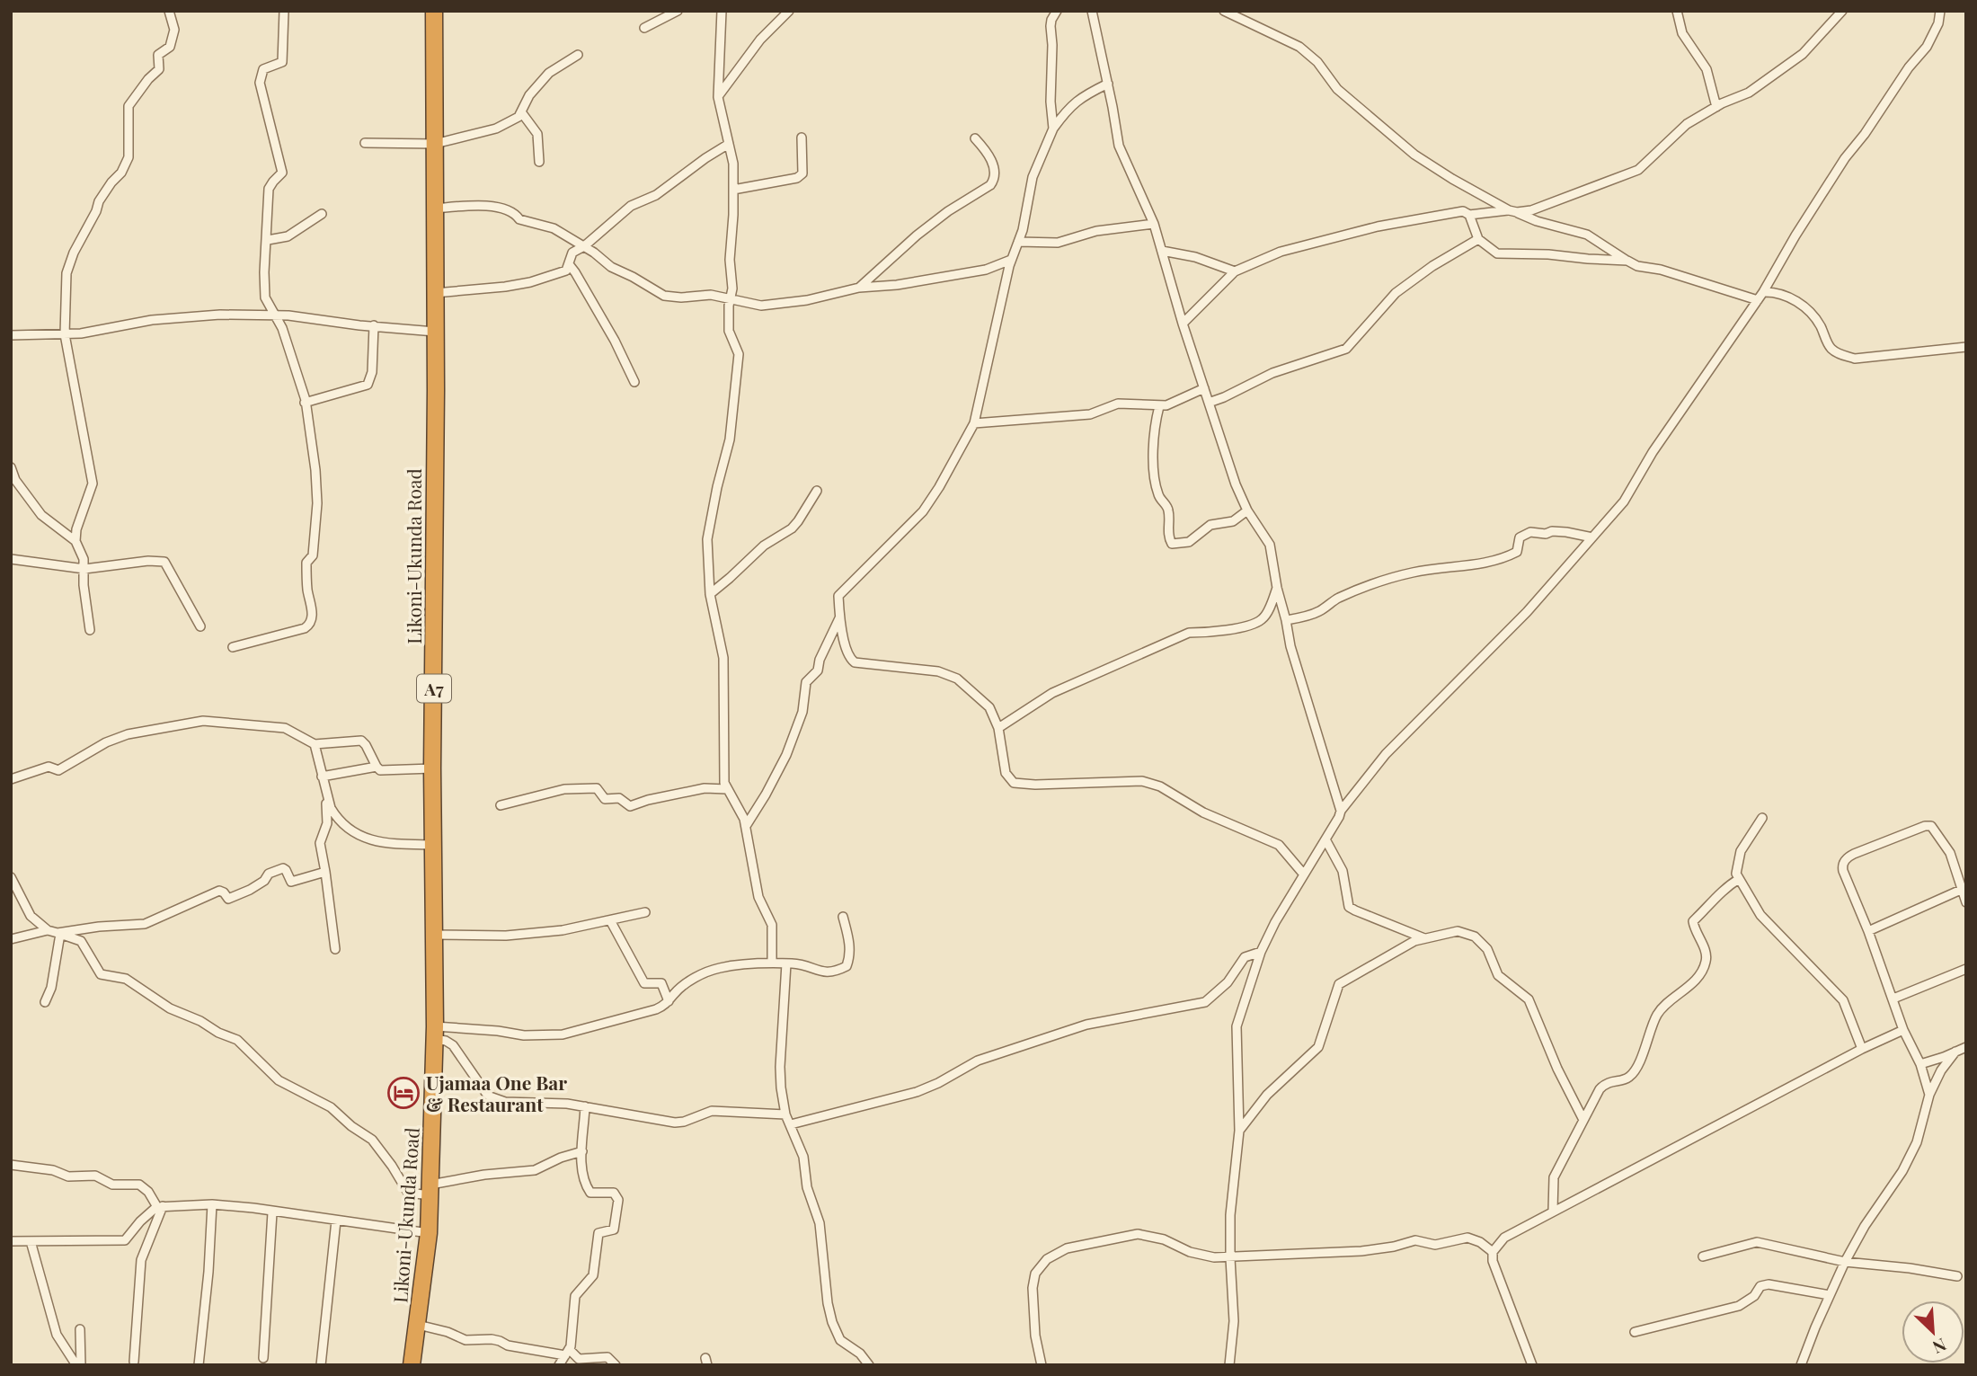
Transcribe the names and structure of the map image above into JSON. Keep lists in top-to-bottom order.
{
  "streets": {
    "highway": ["Likoni-Ukunda Road", "A7"]
  },
  "places": {
    "hotel": ["Ujamaa One Bar & Restaurant"]
  },
  "north": "bottom right"
}
